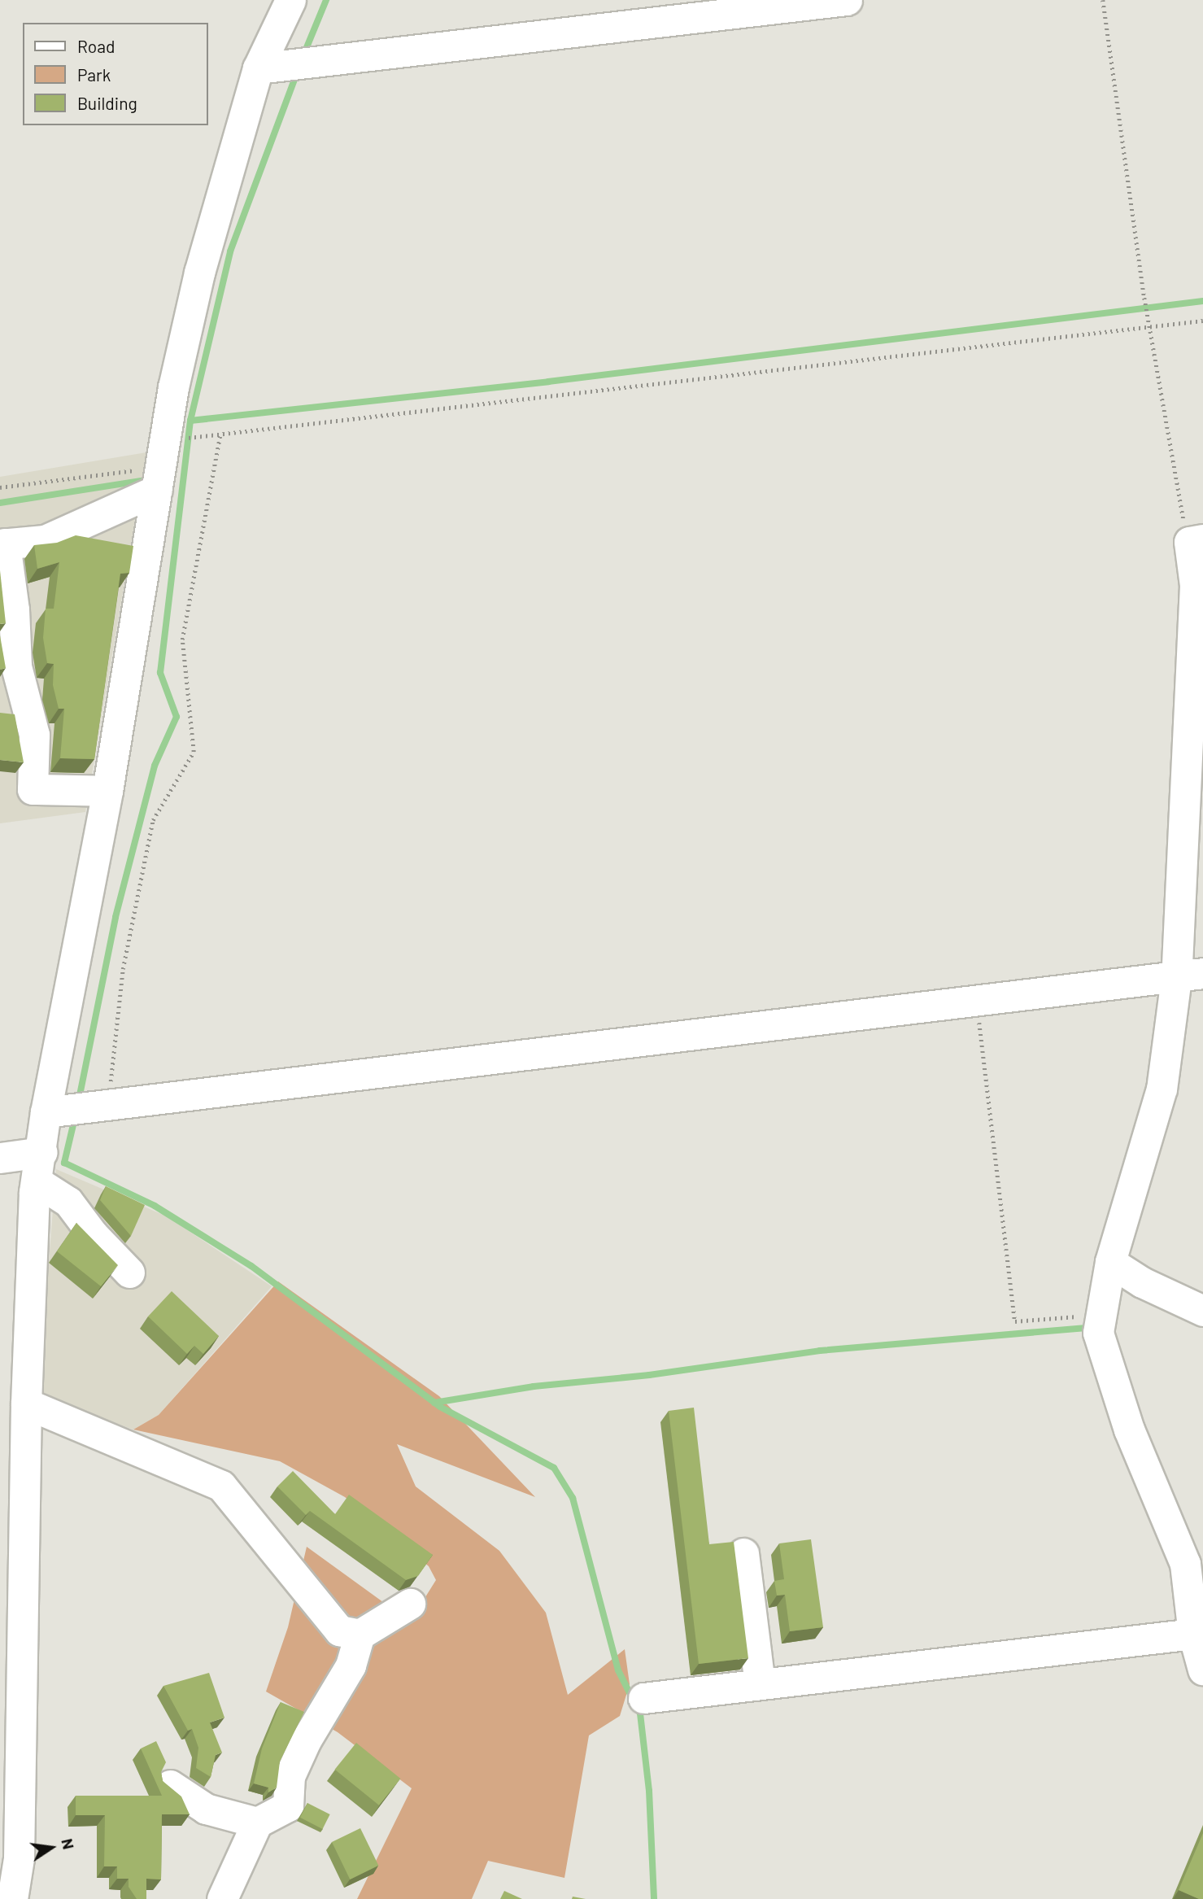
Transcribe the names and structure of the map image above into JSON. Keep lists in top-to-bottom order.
{
  "legend": ["Road", "Park", "Building"],
  "north": "right"
}
